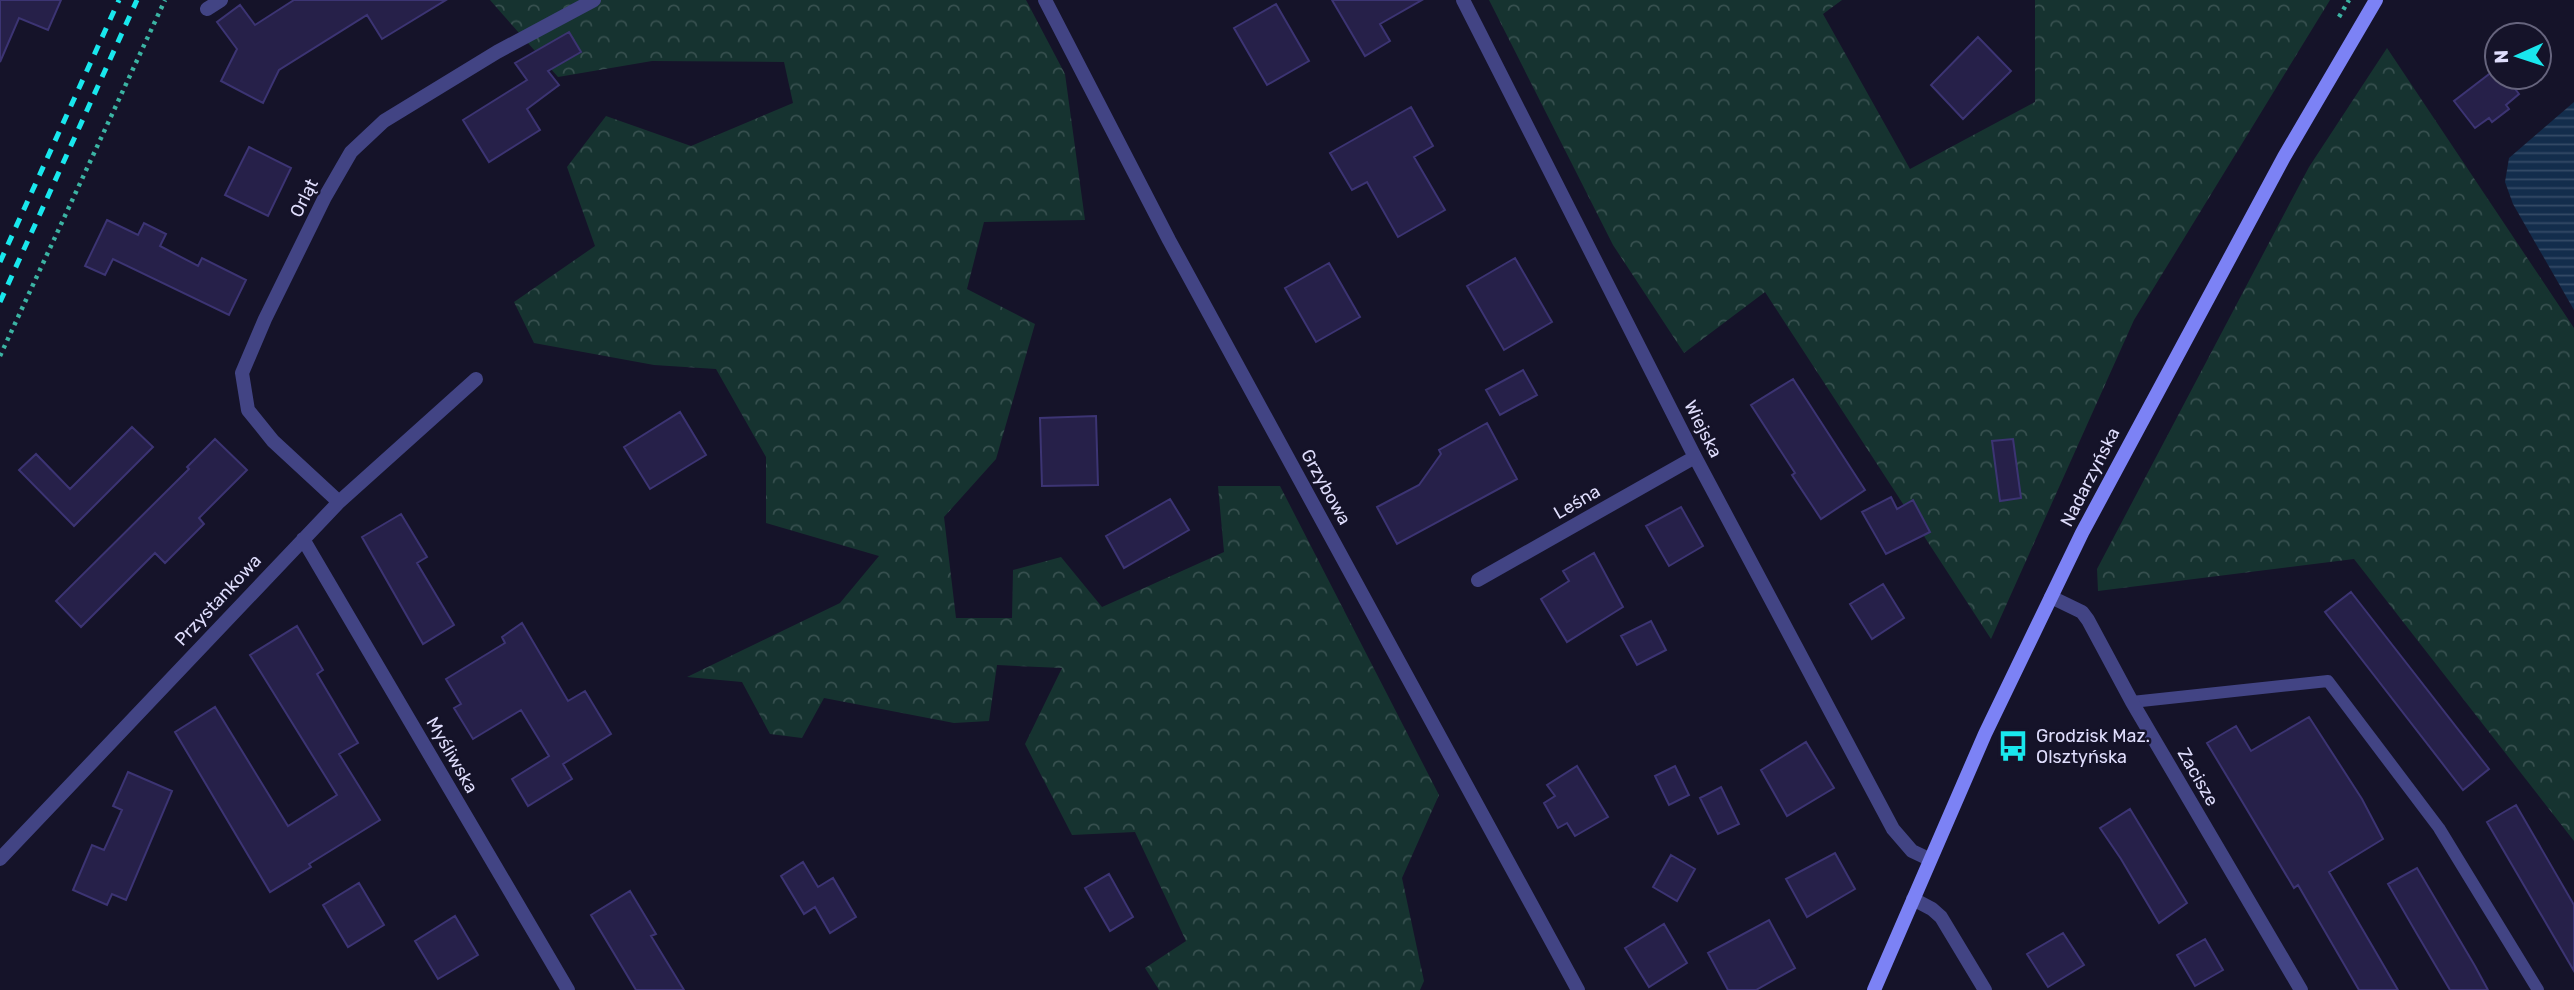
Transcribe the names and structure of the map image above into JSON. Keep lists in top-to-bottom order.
{
  "streets": {
    "street": [
      "Orląt",
      "Wiejska",
      "Nadarzyńska",
      "Grzybowa",
      "Leśna",
      "Przystankowa",
      "Myśliwska",
      "Zacisze"
    ]
  },
  "crossings": [
    ["Orląt", "Przystankowa"],
    ["Wiejska", "Nadarzyńska"],
    ["Wiejska", "Leśna"],
    ["Nadarzyńska", "Zacisze"],
    ["Przystankowa", "Myśliwska"]
  ],
  "places": {
    "bus stop": ["Grodzisk Maz. Olsztyńska"]
  },
  "north": "left"
}
